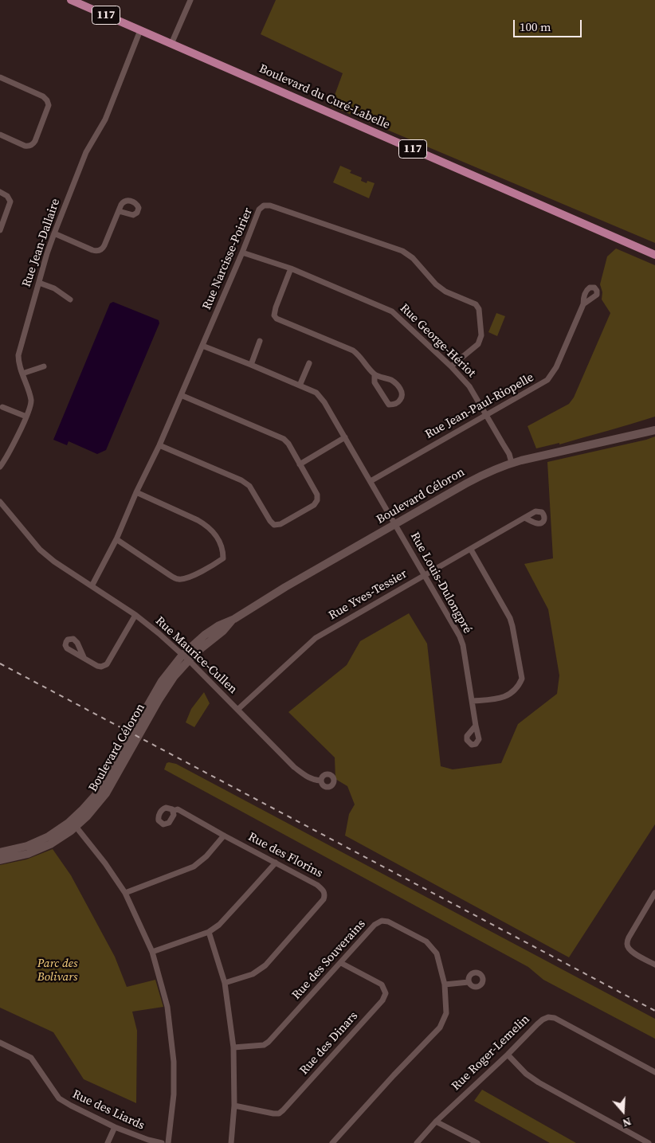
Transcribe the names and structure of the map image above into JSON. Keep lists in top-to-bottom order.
{
  "streets": {
    "main road": ["117", "Boulevard du Curé-Labelle"],
    "street": [
      "Rue Jean-Dallaire",
      "Rue Narcisse-Poirier",
      "Rue George-Hériot",
      "Rue Jean-Paul-Riopelle",
      "Boulevard Céloron",
      "Rue Louis-Dulongpré",
      "Rue Yves-Tessier",
      "Rue Maurice-Cullen",
      "Rue des Florins",
      "Rue des Souverains",
      "Rue des Dinars",
      "Rue Roger-Lemelin",
      "Rue des Liards"
    ]
  },
  "crossings": [
    ["Boulevard du Curé-Labelle", "Rue Jean-Dallaire"],
    ["Rue Narcisse-Poirier", "Rue George-Hériot"],
    ["Rue Narcisse-Poirier", "Rue Louis-Dulongpré"],
    ["Rue Narcisse-Poirier", "Rue Maurice-Cullen"],
    ["Rue George-Hériot", "Rue Jean-Paul-Riopelle"],
    ["Rue George-Hériot", "Boulevard Céloron"],
    ["Rue Jean-Paul-Riopelle", "Rue Louis-Dulongpré"],
    ["Boulevard Céloron", "Rue Louis-Dulongpré"],
    ["Boulevard Céloron", "Rue Maurice-Cullen"],
    ["Rue Louis-Dulongpré", "Rue Yves-Tessier"],
    ["Rue Yves-Tessier", "Rue Maurice-Cullen"],
    ["Rue des Souverains", "Rue des Dinars"]
  ],
  "parks": ["Parc des Bolivars"],
  "scale_bar": "100 m",
  "north": "bottom"
}
